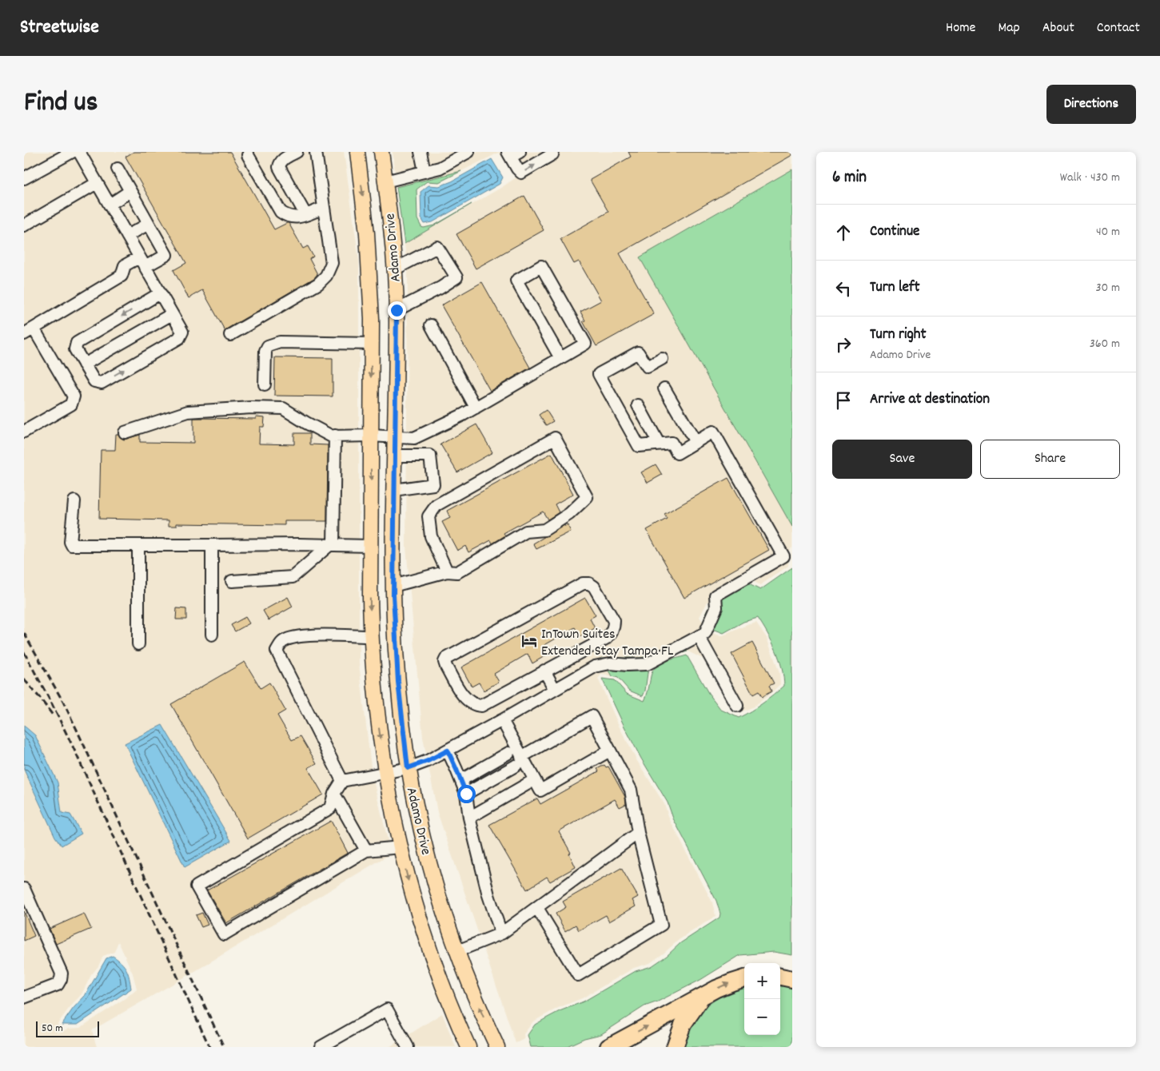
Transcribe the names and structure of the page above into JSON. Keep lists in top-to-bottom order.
{
  "streets": {
    "main road": ["Adamo Drive"]
  },
  "places": {
    "hotel": ["InTown Suites Extended Stay Tampa FL"]
  },
  "scale_bar": "50 m",
  "page": {
    "header": "Streetwise",
    "nav": [
      "Home",
      "Map",
      "About",
      "Contact"
    ],
    "title": "Find us",
    "buttons": [
      "Directions",
      ["Save", "Share"]
    ],
    "heading": ["6 min", "Walk · 430 m"],
    "list": [
      ["Continue", "40 m"],
      ["Turn left", "30 m"],
      ["Turn right", "Adamo Drive", "360 m"],
      "Arrive at destination"
    ],
    "map_buttons": ["+", "−"],
    "scale": "50 m"
  }
}
